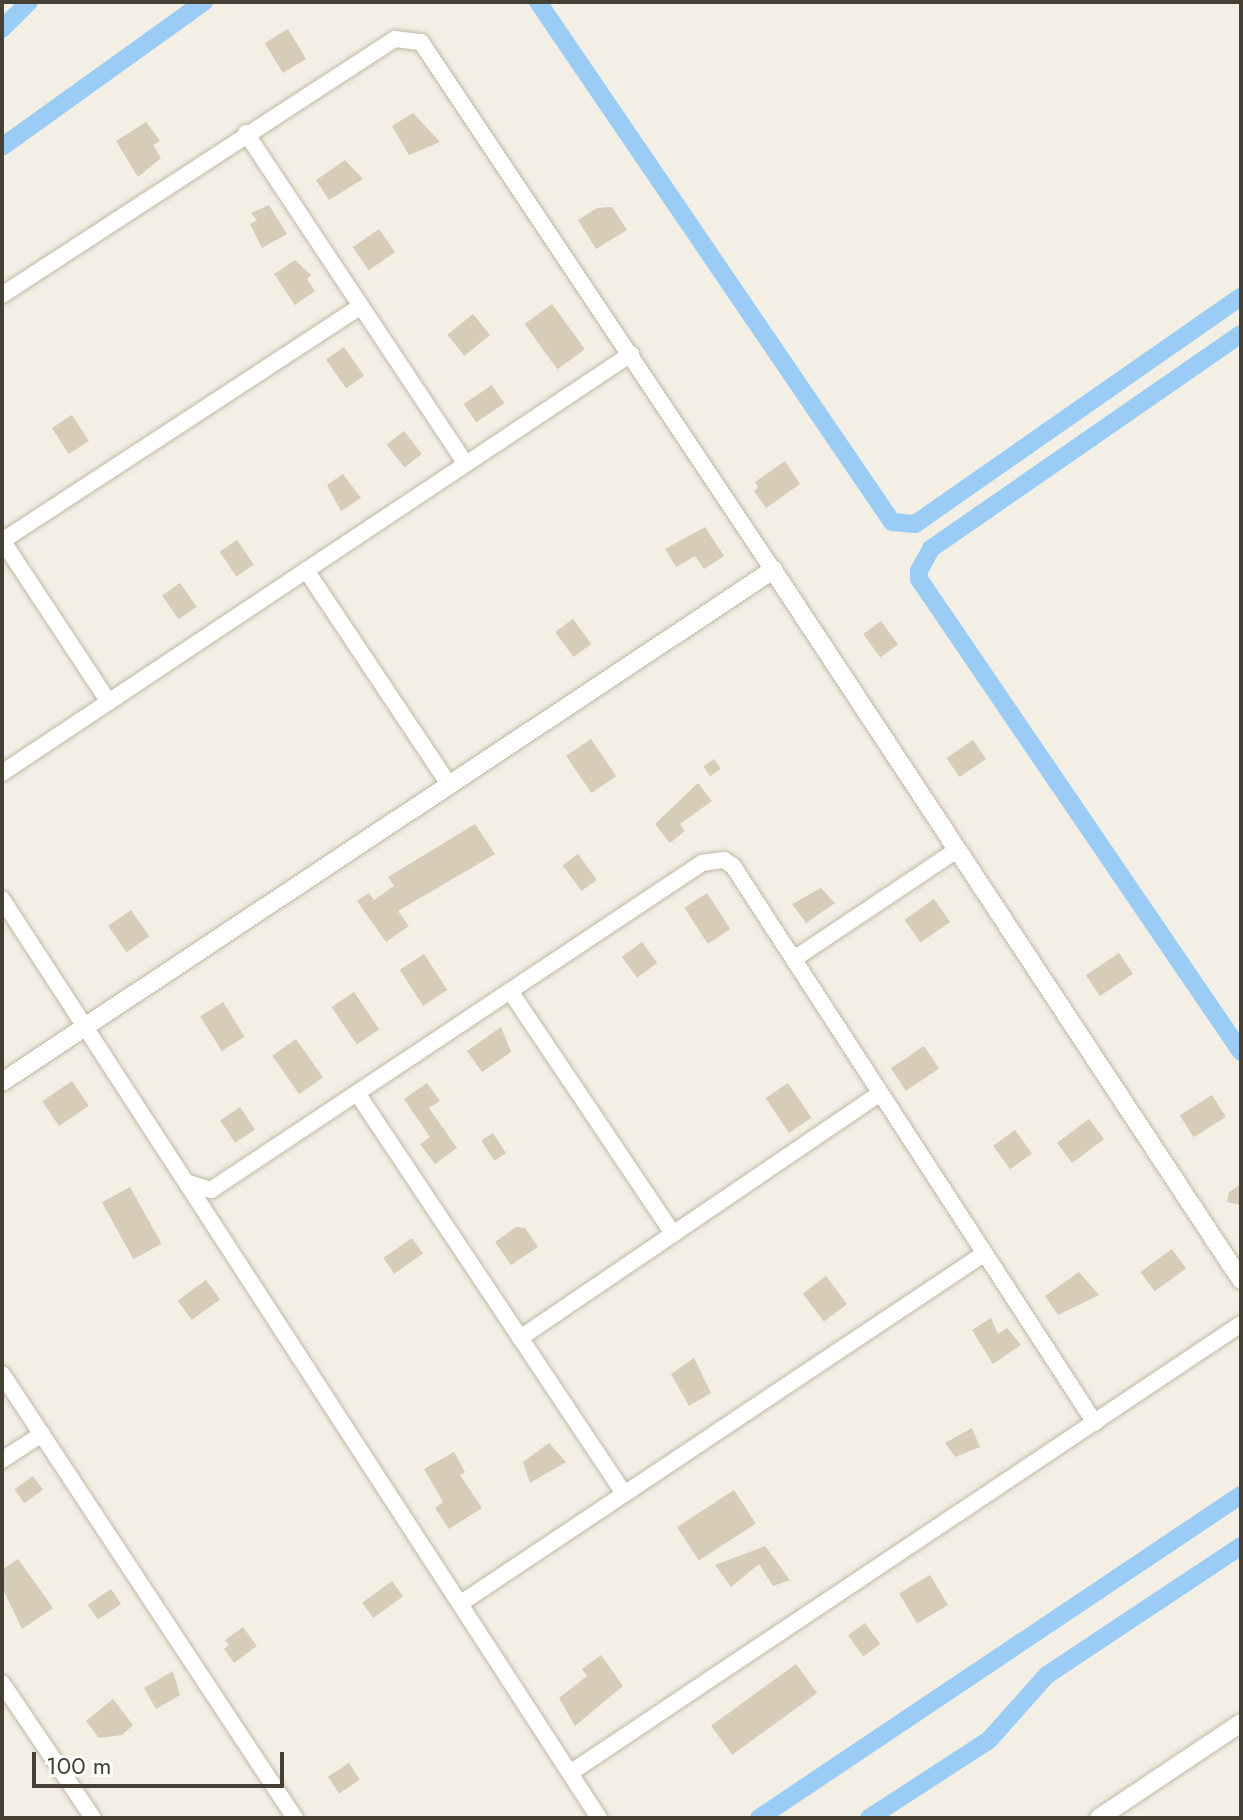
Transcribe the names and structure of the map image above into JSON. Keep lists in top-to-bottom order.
{
  "scale_bar": "100 m"
}
